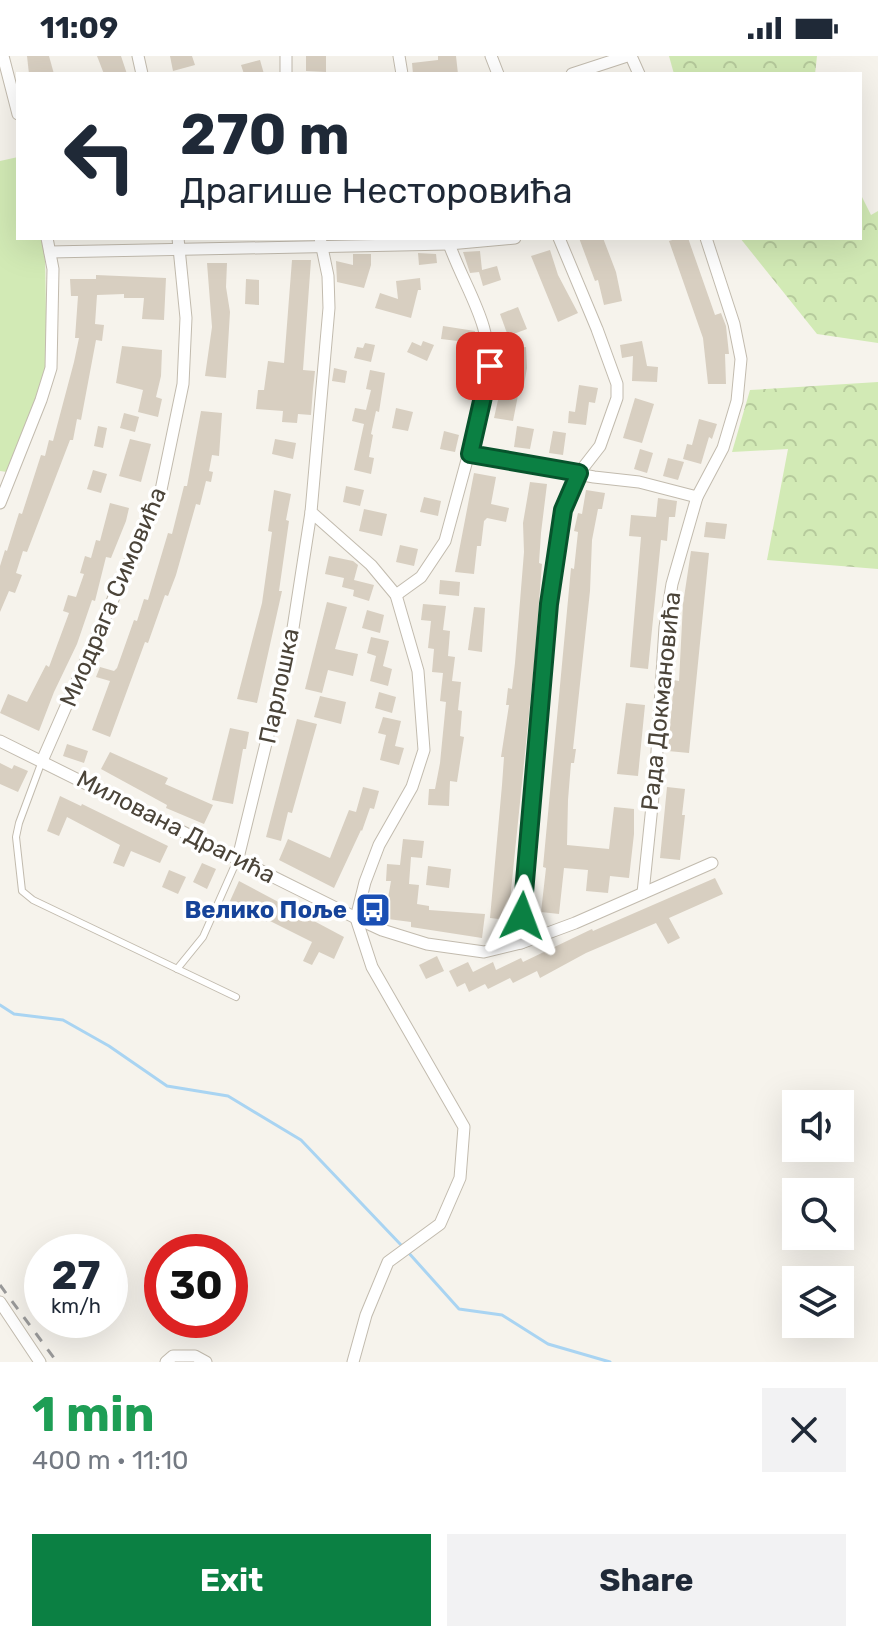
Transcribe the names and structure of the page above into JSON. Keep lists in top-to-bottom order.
{
  "streets": {
    "street": [
      "Миодрага Симовића",
      "Парлошка",
      "Рада Докмановића",
      "Милована Драгића"
    ]
  },
  "crossings": [
    ["Миодрага Симовића", "Милована Драгића"],
    ["Парлошка", "Милована Драгића"],
    ["Рада Докмановића", "Милована Драгића"]
  ],
  "places": {
    "bus stop": ["Велико Поље"]
  },
  "page": {
    "status": "11:09",
    "turn": ["270 m", "Драгише Несторовића"],
    "speed": "27 km/h",
    "limit": "30",
    "heading": ["1 min", "400 m · 11:10"],
    "buttons": ["Exit", "Share"]
  }
}
